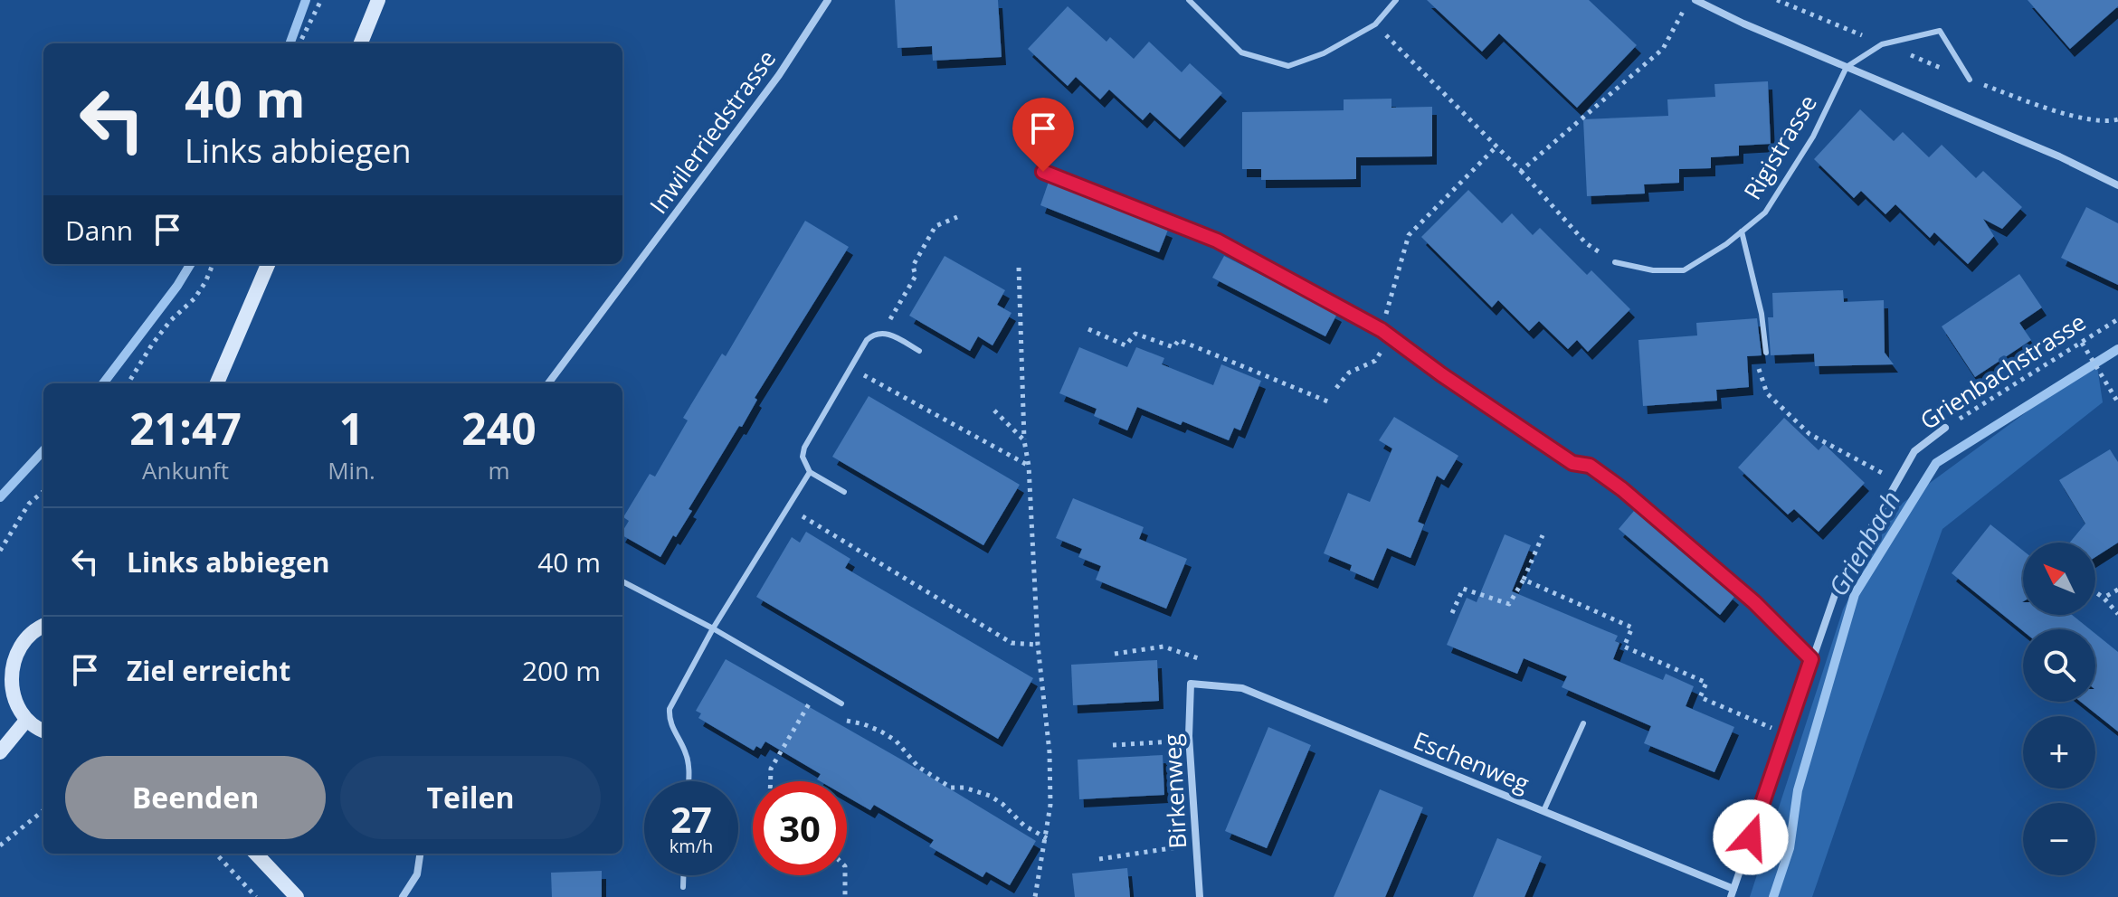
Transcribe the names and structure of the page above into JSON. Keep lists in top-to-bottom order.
{
  "streets": {
    "street": [
      "Inwilerriedstrasse",
      "Grienbachstrasse",
      "Eschenweg",
      "Birkenweg"
    ],
    "lane": ["Rigistrasse"]
  },
  "crossings": [
    ["Grienbachstrasse", "Eschenweg"],
    ["Eschenweg", "Birkenweg"]
  ],
  "water": ["Grienbach"],
  "north": "top left",
  "page": {
    "turn": ["40 m", "Links abbiegen"],
    "then": "Dann",
    "eta": [
      "21:47",
      "Ankunft",
      "1",
      "Min.",
      "240",
      "m"
    ],
    "list": [
      {
        "name": "Links abbiegen",
        "value": "40 m"
      },
      {
        "name": "Ziel erreicht",
        "value": "200 m"
      }
    ],
    "map_buttons": ["+", "−"],
    "buttons": ["Beenden", "Teilen"],
    "speed": "27 km/h",
    "limit": "30"
  }
}
